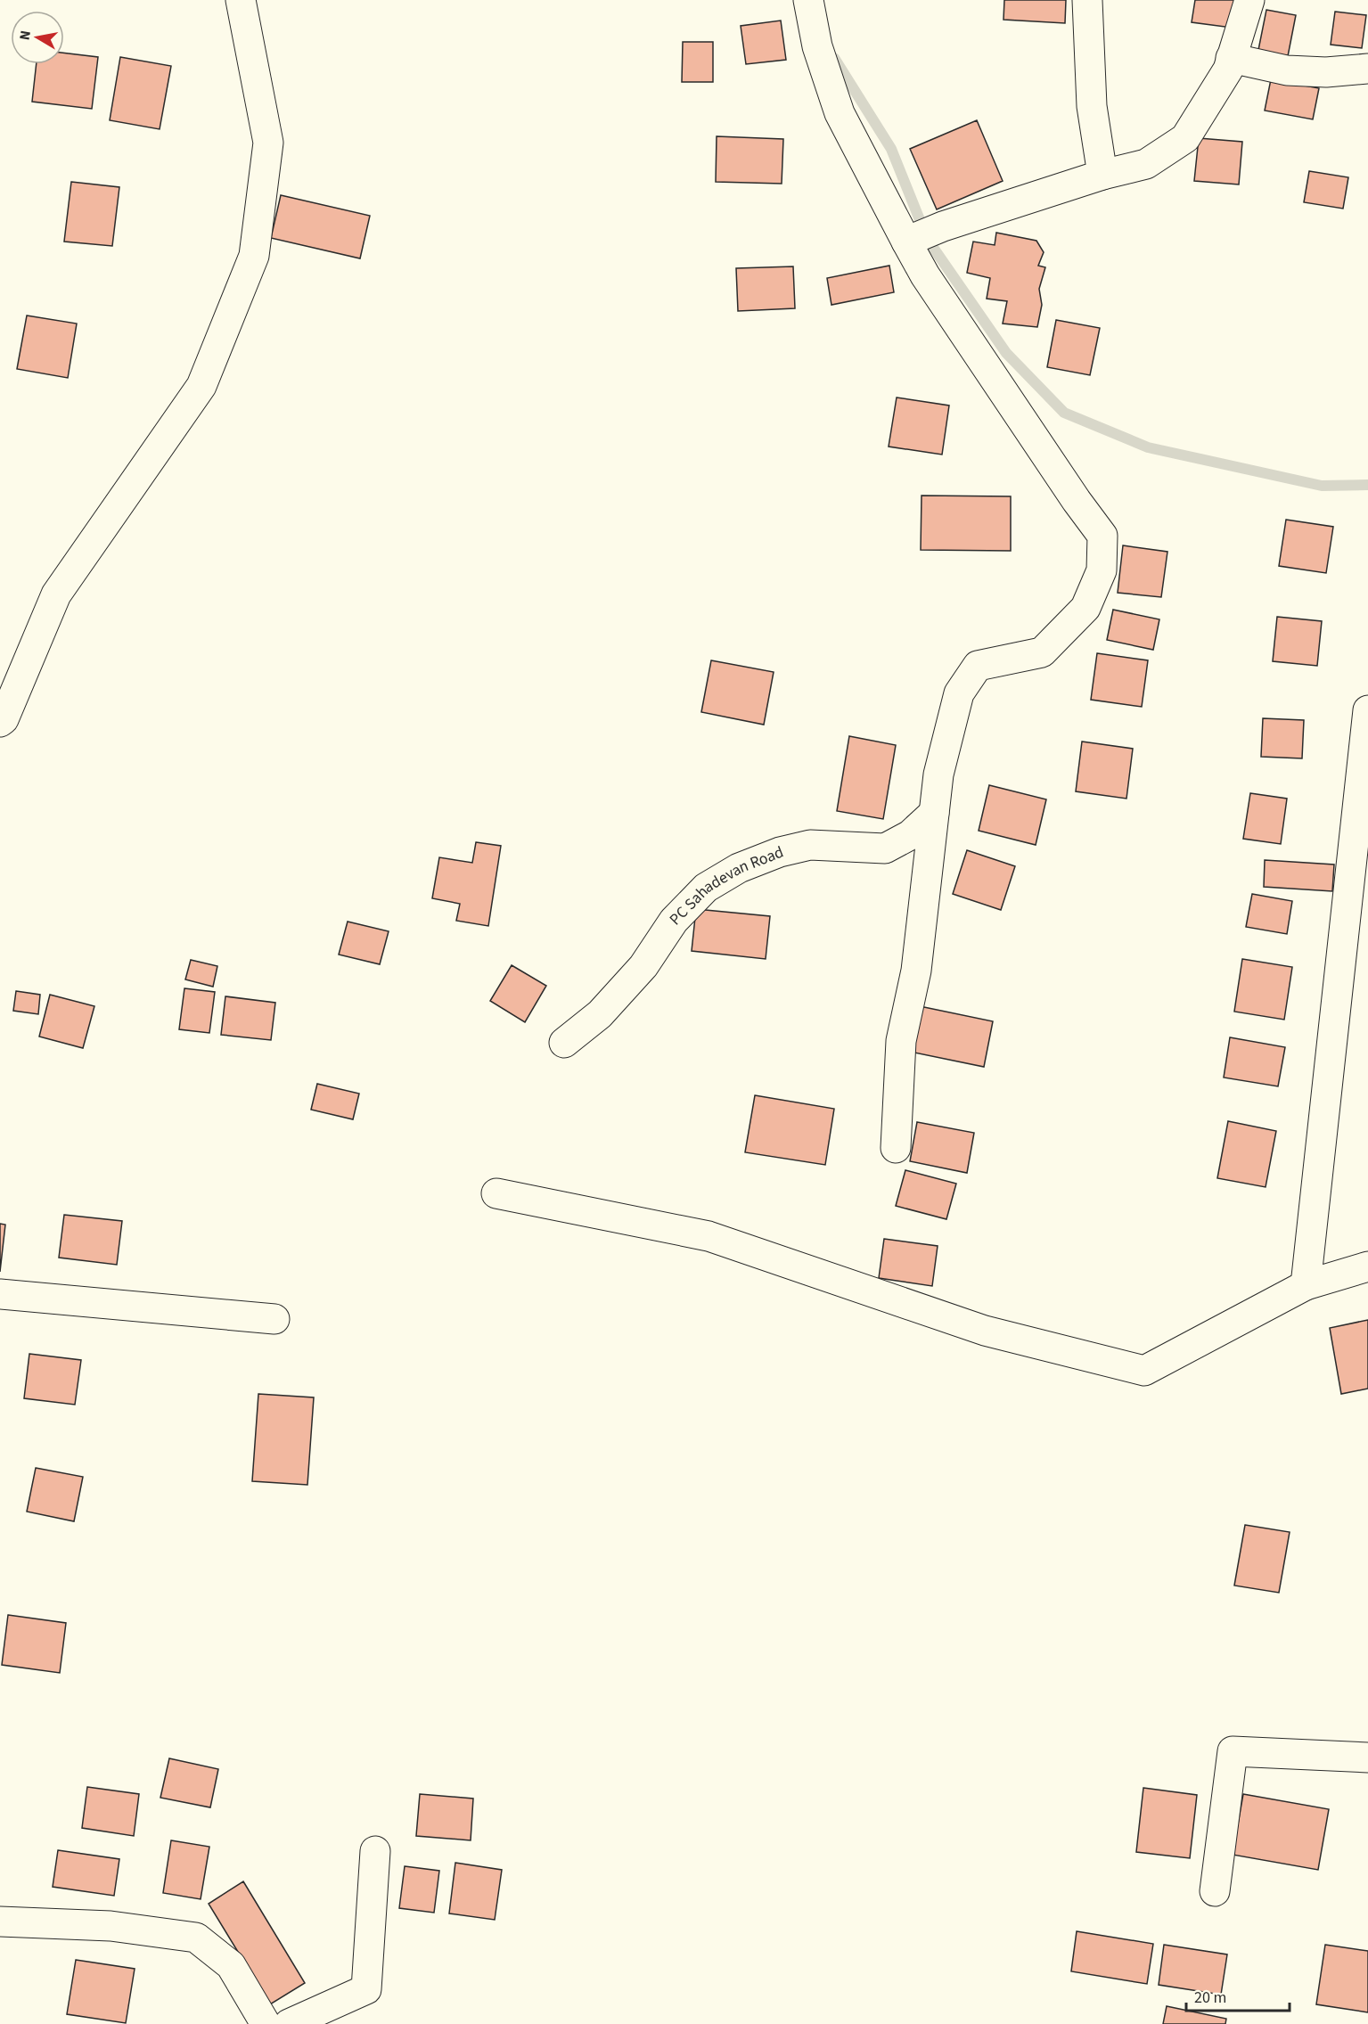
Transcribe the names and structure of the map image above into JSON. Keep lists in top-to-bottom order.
{
  "streets": {
    "street": ["PC Sahadevan Road"]
  },
  "scale_bar": "20 m",
  "north": "left"
}
